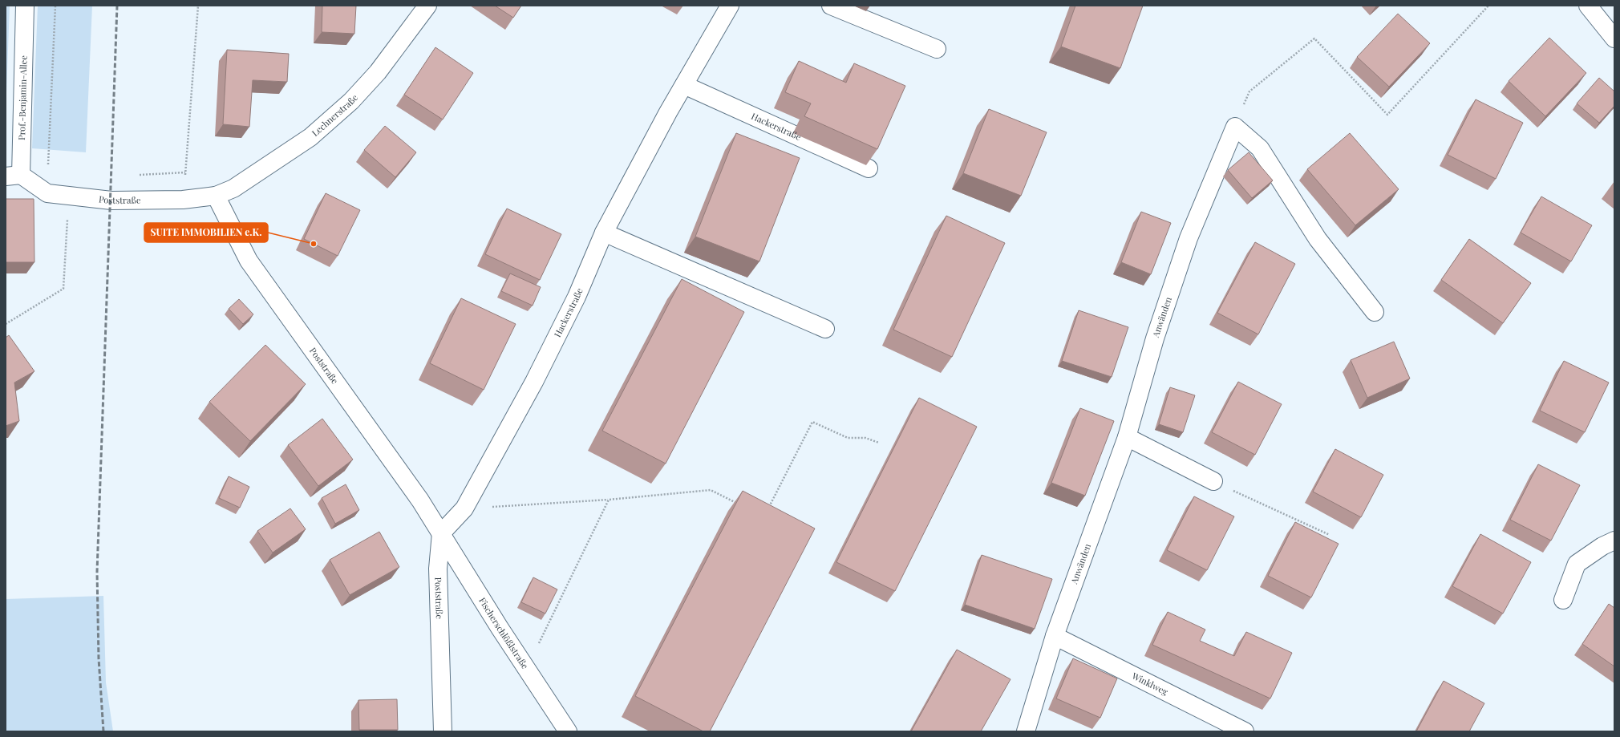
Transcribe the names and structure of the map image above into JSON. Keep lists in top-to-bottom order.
{
  "streets": {
    "street": [
      "Prof.-Benjamin-Allee",
      "Lechnerstraße",
      "Hackerstraße",
      "Poststraße",
      "Anwänden",
      "Fischerschlößlstraße",
      "Winklweg"
    ]
  },
  "crossings": [
    ["Prof.-Benjamin-Allee", "Poststraße"],
    ["Lechnerstraße", "Poststraße"],
    ["Hackerstraße", "Poststraße"],
    ["Hackerstraße", "Fischerschlößlstraße"],
    ["Poststraße", "Fischerschlößlstraße"],
    ["Anwänden", "Winklweg"]
  ],
  "places": ["SUITE IMMOBILIEN e.K."]
}
